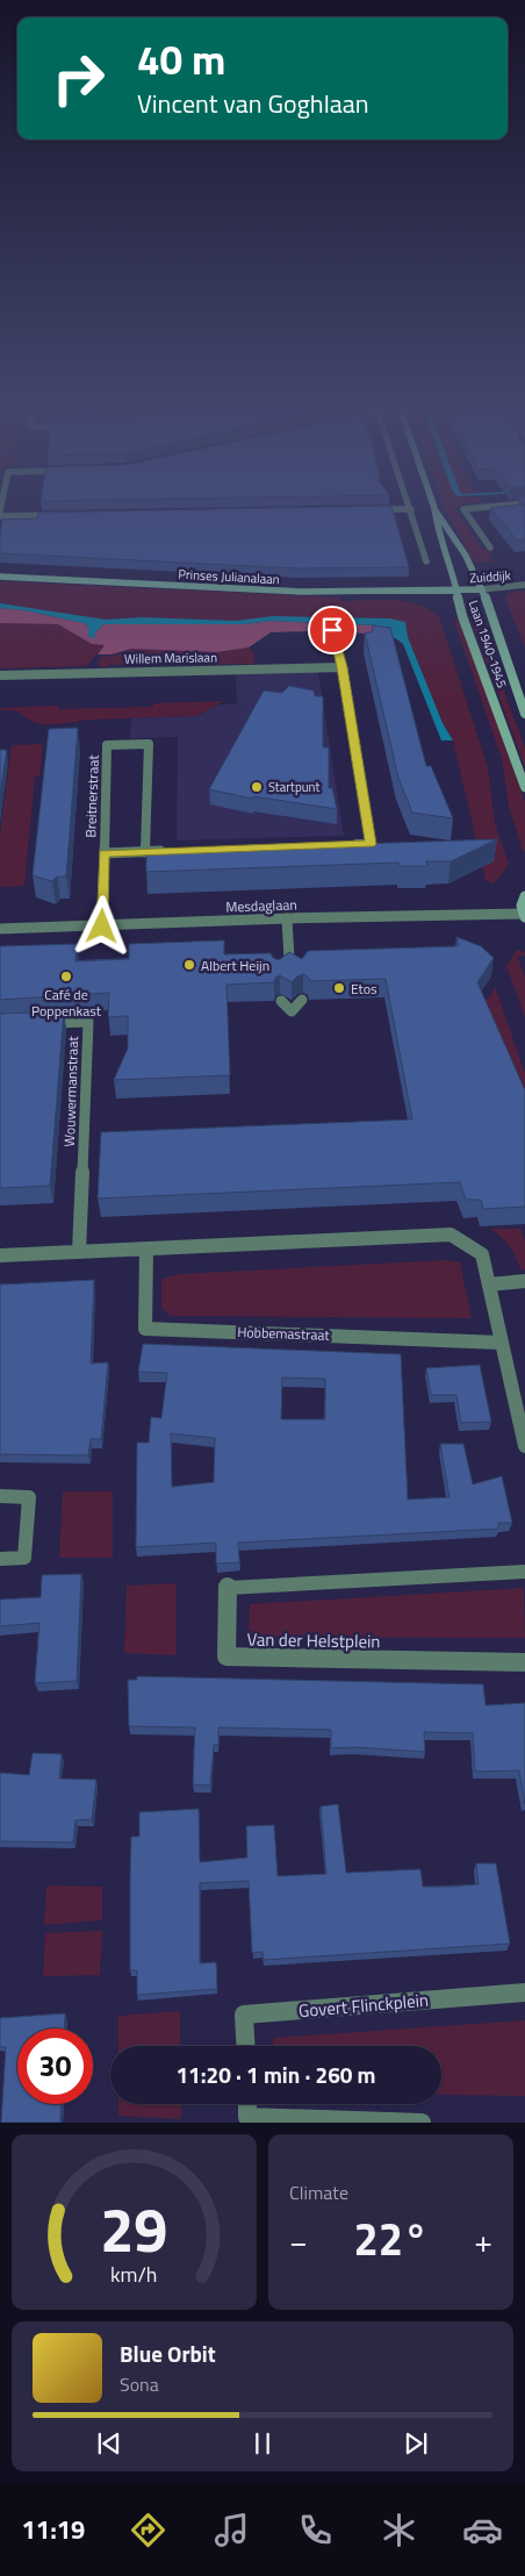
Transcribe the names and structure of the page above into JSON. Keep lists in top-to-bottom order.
{
  "streets": {
    "main road": ["Prinses Julianalaan", "Zuiddijk", "Laan 1940-1945"],
    "street": [
      "Willem Marislaan",
      "Breitnerstraat",
      "Mesdaglaan",
      "Wouwermanstraat",
      "Hobbemastraat",
      "Van der Helstplein",
      "Govert Flinckplein"
    ]
  },
  "crossings": [
    ["Prinses Julianalaan", "Zuiddijk"],
    ["Prinses Julianalaan", "Laan 1940-1945"],
    ["Zuiddijk", "Laan 1940-1945"],
    ["Breitnerstraat", "Mesdaglaan"]
  ],
  "places": [
    "Startpunt",
    "Albert Heijn",
    "Café de Poppenkast",
    "Etos"
  ],
  "page": {
    "turn": ["40 m", "Vincent van Goghlaan"],
    "limit": "30",
    "trip": "11:20 · 1 min · 260 m",
    "tile": "Climate",
    "heat": ["−", "22°", "+"],
    "song": ["Blue Orbit", "Sona"],
    "tabs": "11:19",
    "gauge": ["29", "km/h"]
  }
}
